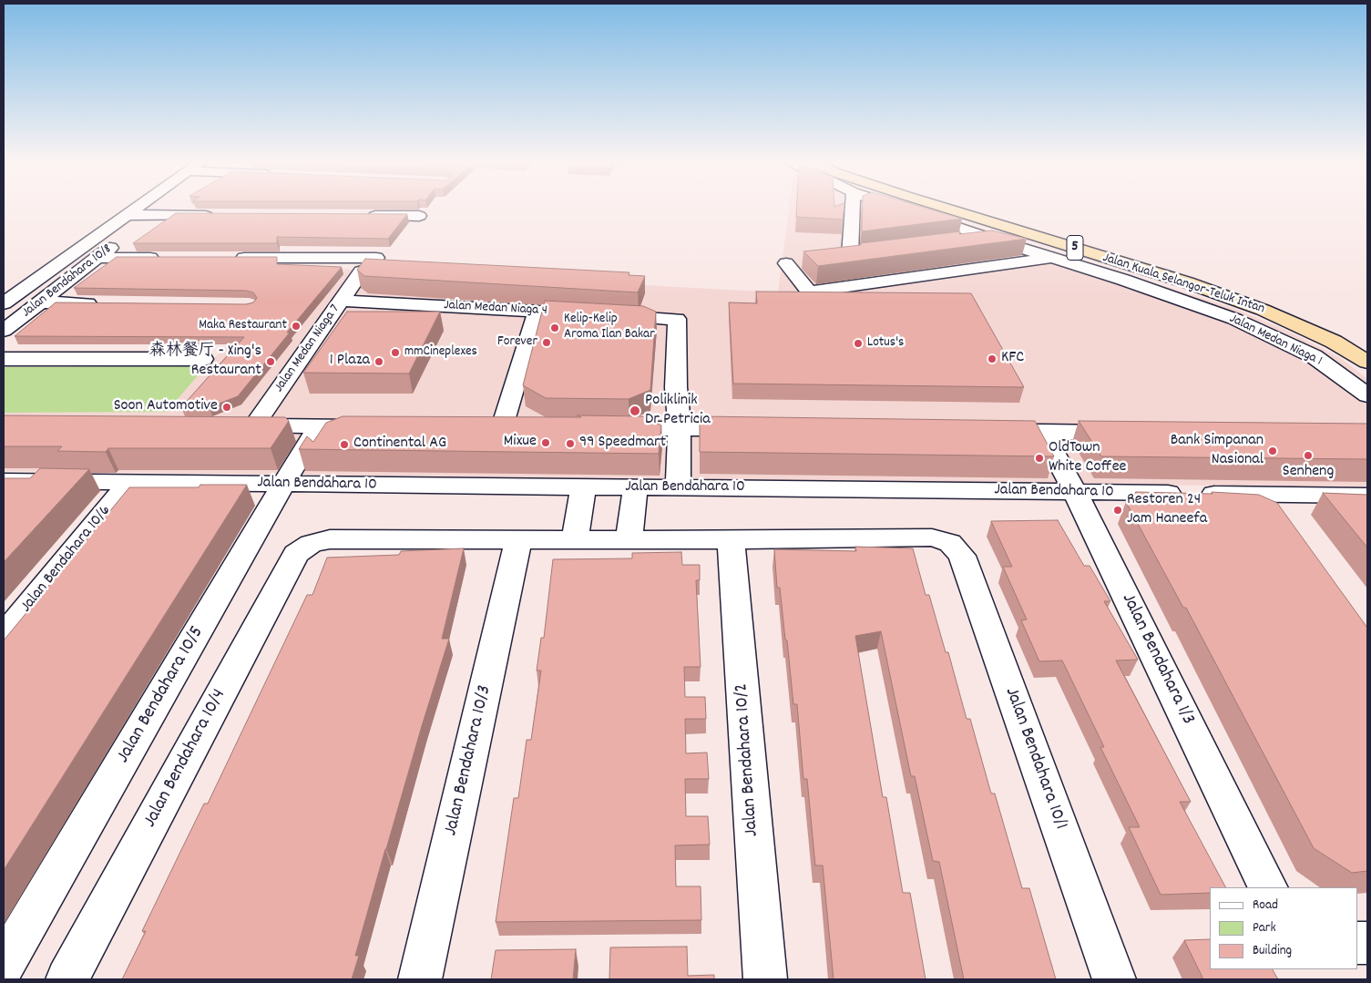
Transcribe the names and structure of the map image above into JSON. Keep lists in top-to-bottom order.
{
  "streets": {
    "highway": ["5", "Jalan Kuala Selangor-Teluk Intan"],
    "street": [
      "Jalan Bendahara 10/8",
      "Jalan Medan Niaga 4",
      "Jalan Medan Niaga 1",
      "Jalan Medan Niaga 7",
      "Jalan Bendahara 10",
      "Jalan Bendahara 10/6",
      "Jalan Bendahara 1/3",
      "Jalan Bendahara 10/5",
      "Jalan Bendahara 10/4",
      "Jalan Bendahara 10/1",
      "Jalan Bendahara 10/2",
      "Jalan Bendahara 10/3"
    ]
  },
  "crossings": [
    ["Jalan Medan Niaga 4", "Jalan Medan Niaga 7"],
    ["Jalan Medan Niaga 7", "Jalan Bendahara 10/5"],
    ["Jalan Bendahara 10", "Jalan Bendahara 10/6"],
    ["Jalan Bendahara 10", "Jalan Bendahara 1/3"],
    ["Jalan Bendahara 10", "Jalan Bendahara 10/5"],
    ["Jalan Bendahara 10/4", "Jalan Bendahara 10/3"],
    ["Jalan Bendahara 10/1", "Jalan Bendahara 10/2"]
  ],
  "places": [
    "Maka Restaurant",
    "Kelip-Kelip Aroma Ilan Bakar",
    "Forever",
    "Lotus's",
    "mmCineplexes",
    "KFC",
    "森林餐厅 - Xing's Restaurant",
    "1 Plaza",
    "Soon Automotive",
    "Poliklinik Dr Petricia",
    "Mixue",
    "99 Speedmart",
    "Continental AG",
    "Bank Simpanan Nasional",
    "Senheng",
    "OldTown White Coffee",
    "Restoren 24 Jam Haneefa"
  ],
  "legend": ["Road", "Park", "Building"]
}
